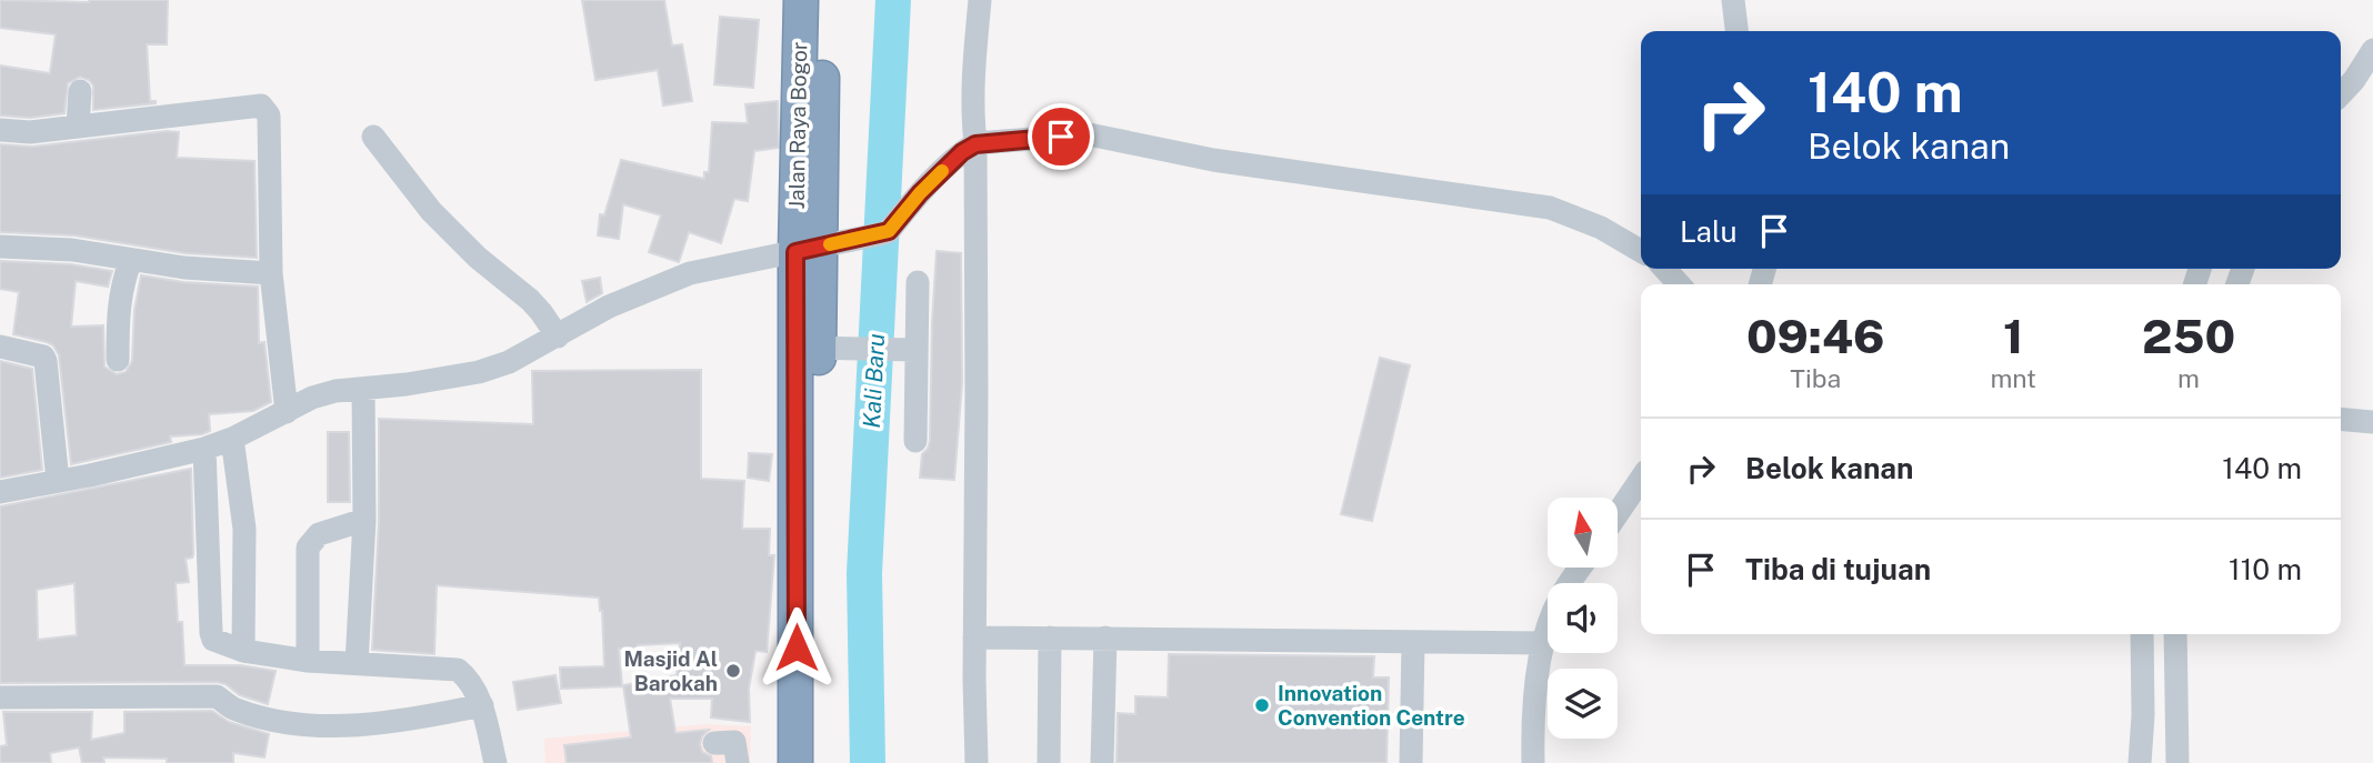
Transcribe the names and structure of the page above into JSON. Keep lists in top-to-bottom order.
{
  "streets": {
    "highway": ["Jalan Raya Bogor"]
  },
  "water": ["Kali Baru"],
  "places": ["Masjid Al Barokah", "Innovation Convention Centre"],
  "north": "top",
  "page": {
    "turn": ["140 m", "Belok kanan"],
    "then": "Lalu",
    "eta": [
      "09:46",
      "Tiba",
      "1",
      "mnt",
      "250",
      "m"
    ],
    "list": [
      {
        "name": "Belok kanan",
        "value": "140 m"
      },
      {
        "name": "Tiba di tujuan",
        "value": "110 m"
      }
    ]
  }
}
